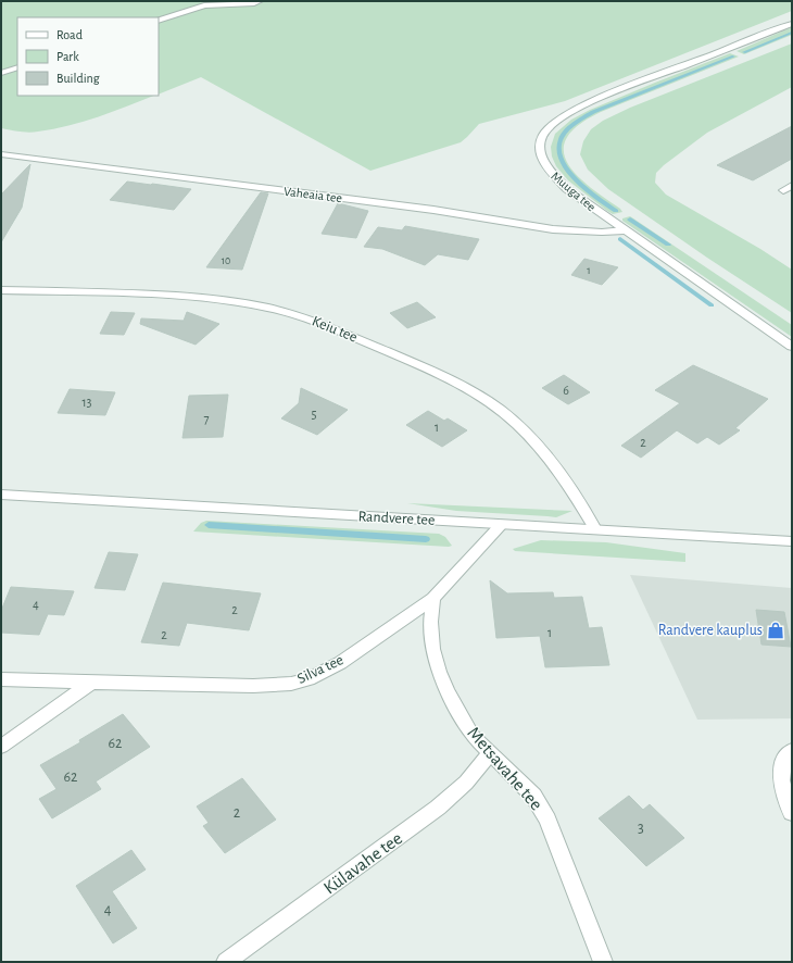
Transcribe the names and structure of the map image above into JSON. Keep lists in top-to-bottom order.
{
  "streets": {
    "street": [
      "Muuga tee",
      "Vaheaia tee",
      "Keiu tee",
      "Randvere tee",
      "Silva tee",
      "Metsavahe tee",
      "Külavahe tee"
    ]
  },
  "crossings": [
    ["Muuga tee", "Vaheaia tee"],
    ["Keiu tee", "Randvere tee"],
    ["Randvere tee", "Silva tee"],
    ["Silva tee", "Metsavahe tee"],
    ["Metsavahe tee", "Külavahe tee"]
  ],
  "places": {
    "shop": ["Randvere kauplus"]
  },
  "house_numbers": [
    "10",
    "1",
    "6",
    "13",
    "5",
    "7",
    "1",
    "2",
    "4",
    "2",
    "1",
    "2",
    "62",
    "62",
    "2",
    "3",
    "4"
  ],
  "legend": ["Road", "Park", "Building"]
}
